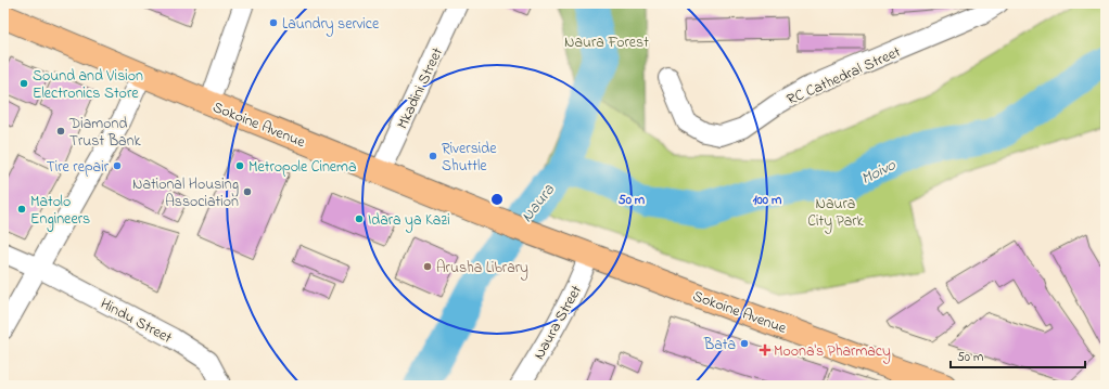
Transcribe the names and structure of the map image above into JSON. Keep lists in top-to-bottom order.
{
  "streets": {
    "main road": ["Sokoine Avenue"],
    "street": [
      "RC Cathedral Street",
      "Mkadini Street",
      "Hindu Street",
      "Naura Street"
    ]
  },
  "crossings": [
    ["Mkadini Street", "Sokoine Avenue"],
    ["Sokoine Avenue", "Naura Street"]
  ],
  "water": ["Moivo", "Naura"],
  "parks": ["Naura Forest", "Naura City Park"],
  "places": {
    "other": [
      "Laundry service",
      "Sound and Vision Electronics Store",
      "Diamond Trust Bank",
      "Riverside Shuttle",
      "Tire repair",
      "Metropole Cinema",
      "National Housing Association",
      "Matolo Engineers",
      "Idara ya Kazi",
      "Arusha Library",
      "Bata"
    ],
    "health": ["Moona's Pharmacy"]
  },
  "scale_bar": "50 m",
  "rings": ["50 m", "100 m"]
}
